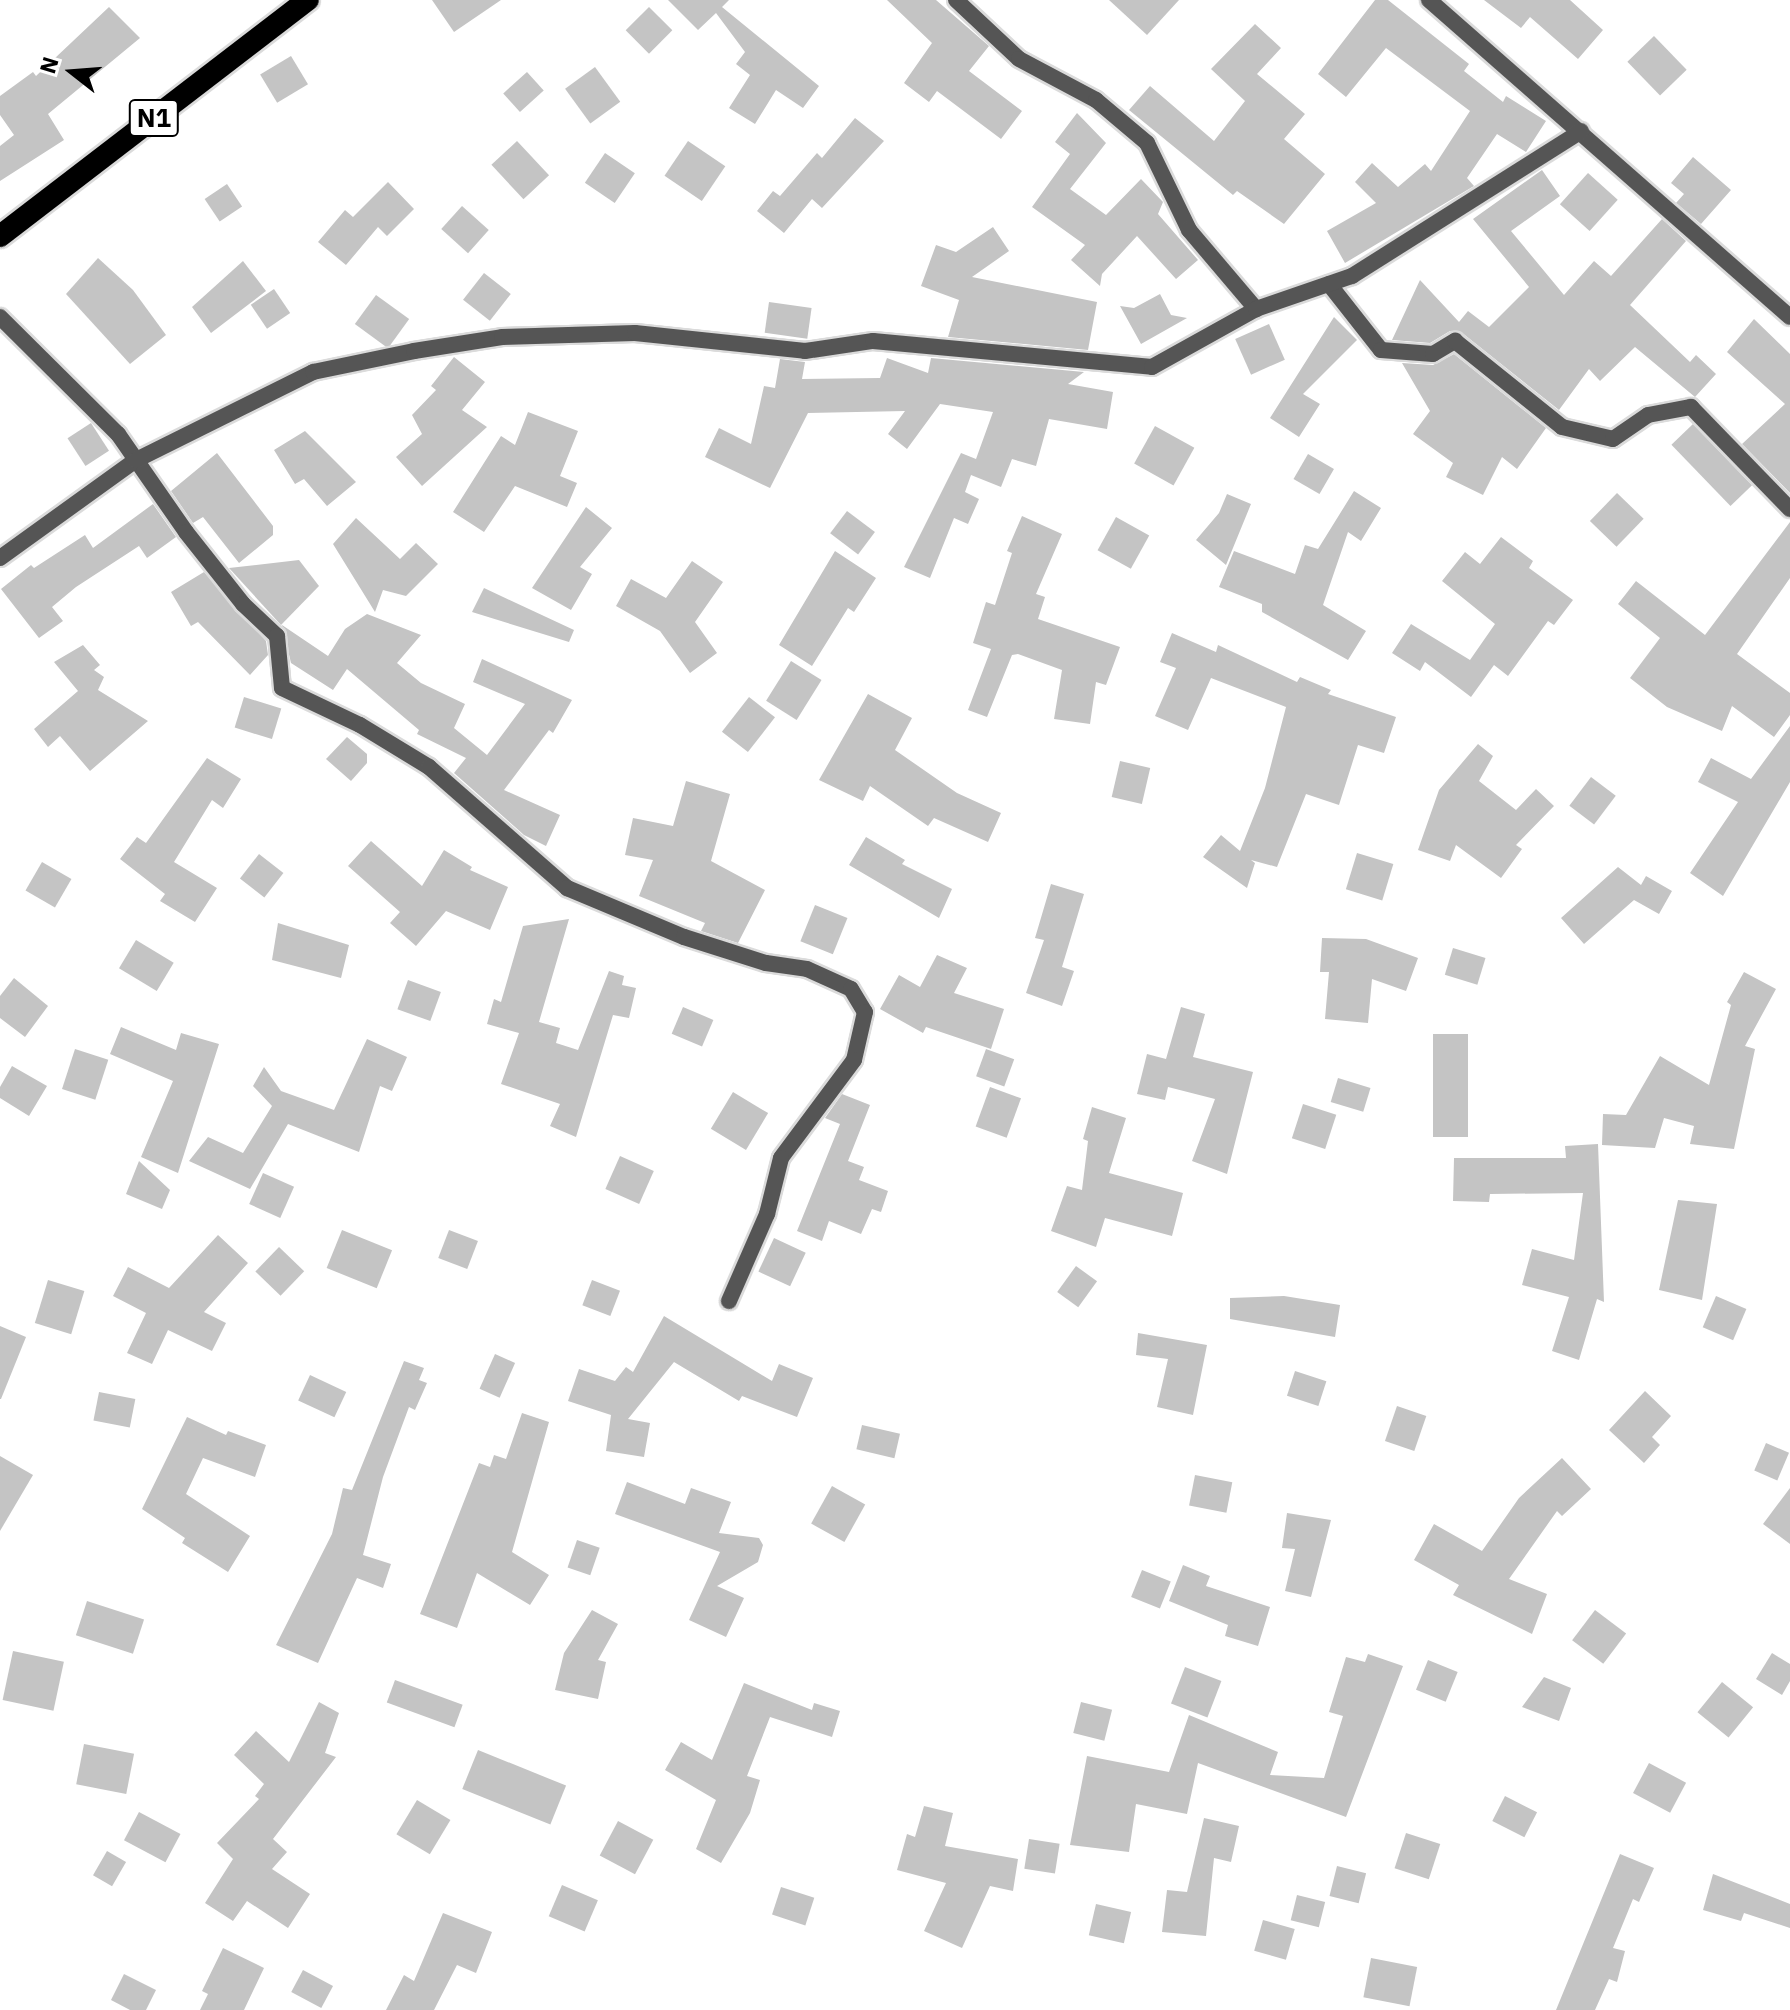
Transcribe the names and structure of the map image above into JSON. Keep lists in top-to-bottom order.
{
  "streets": {
    "highway": ["N1"]
  },
  "north": "left"
}
